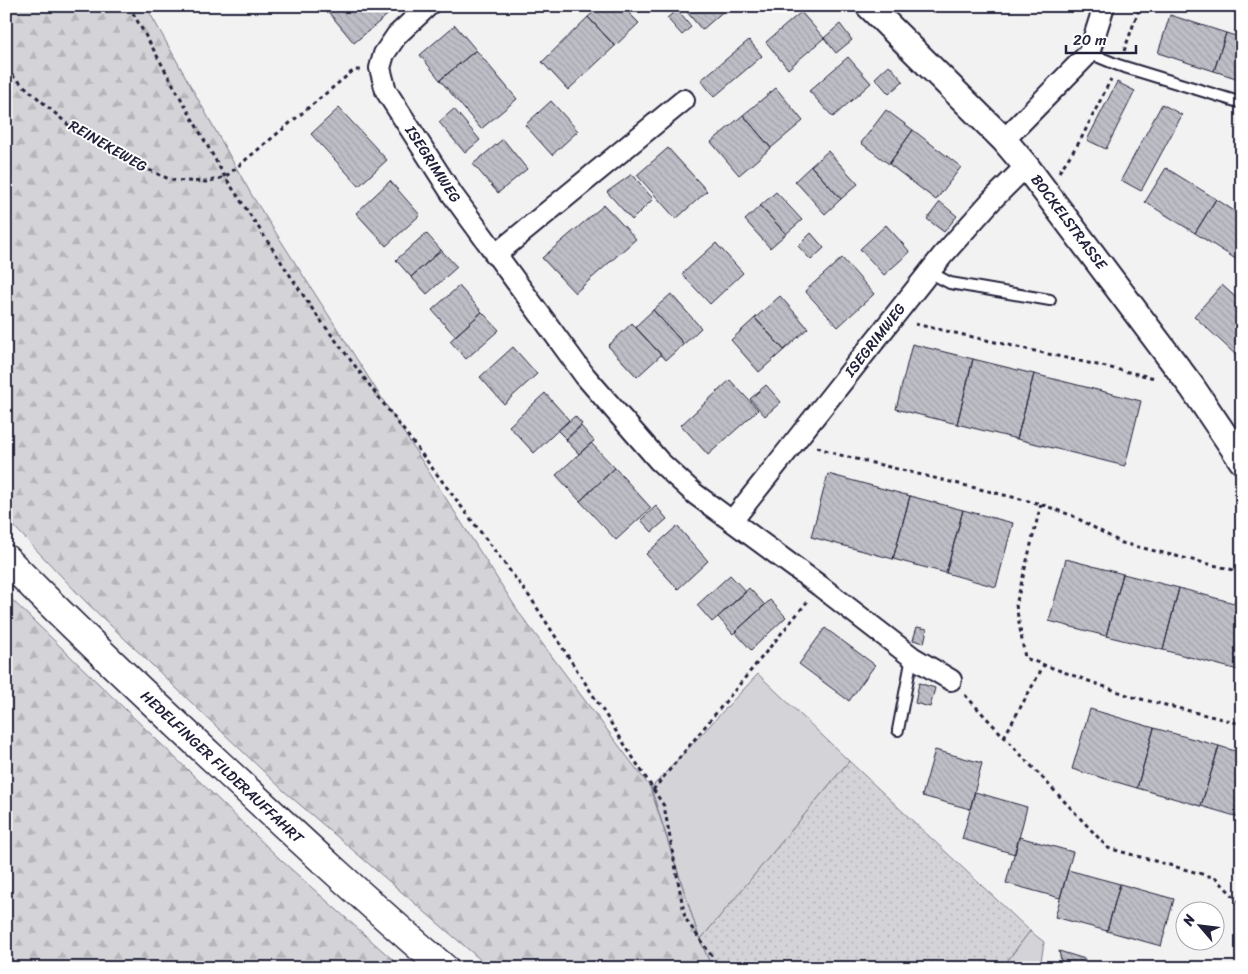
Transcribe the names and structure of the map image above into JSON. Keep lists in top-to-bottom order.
{
  "streets": {
    "main road": ["HEDELFINGER FILDERAUFFAHRT"],
    "street": ["ISEGRIMWEG", "BOCKELSTRASSE"],
    "path": ["REINEKEWEG"]
  },
  "crossings": [
    ["ISEGRIMWEG", "BOCKELSTRASSE"]
  ],
  "scale_bar": "20 m",
  "north": "top left"
}
